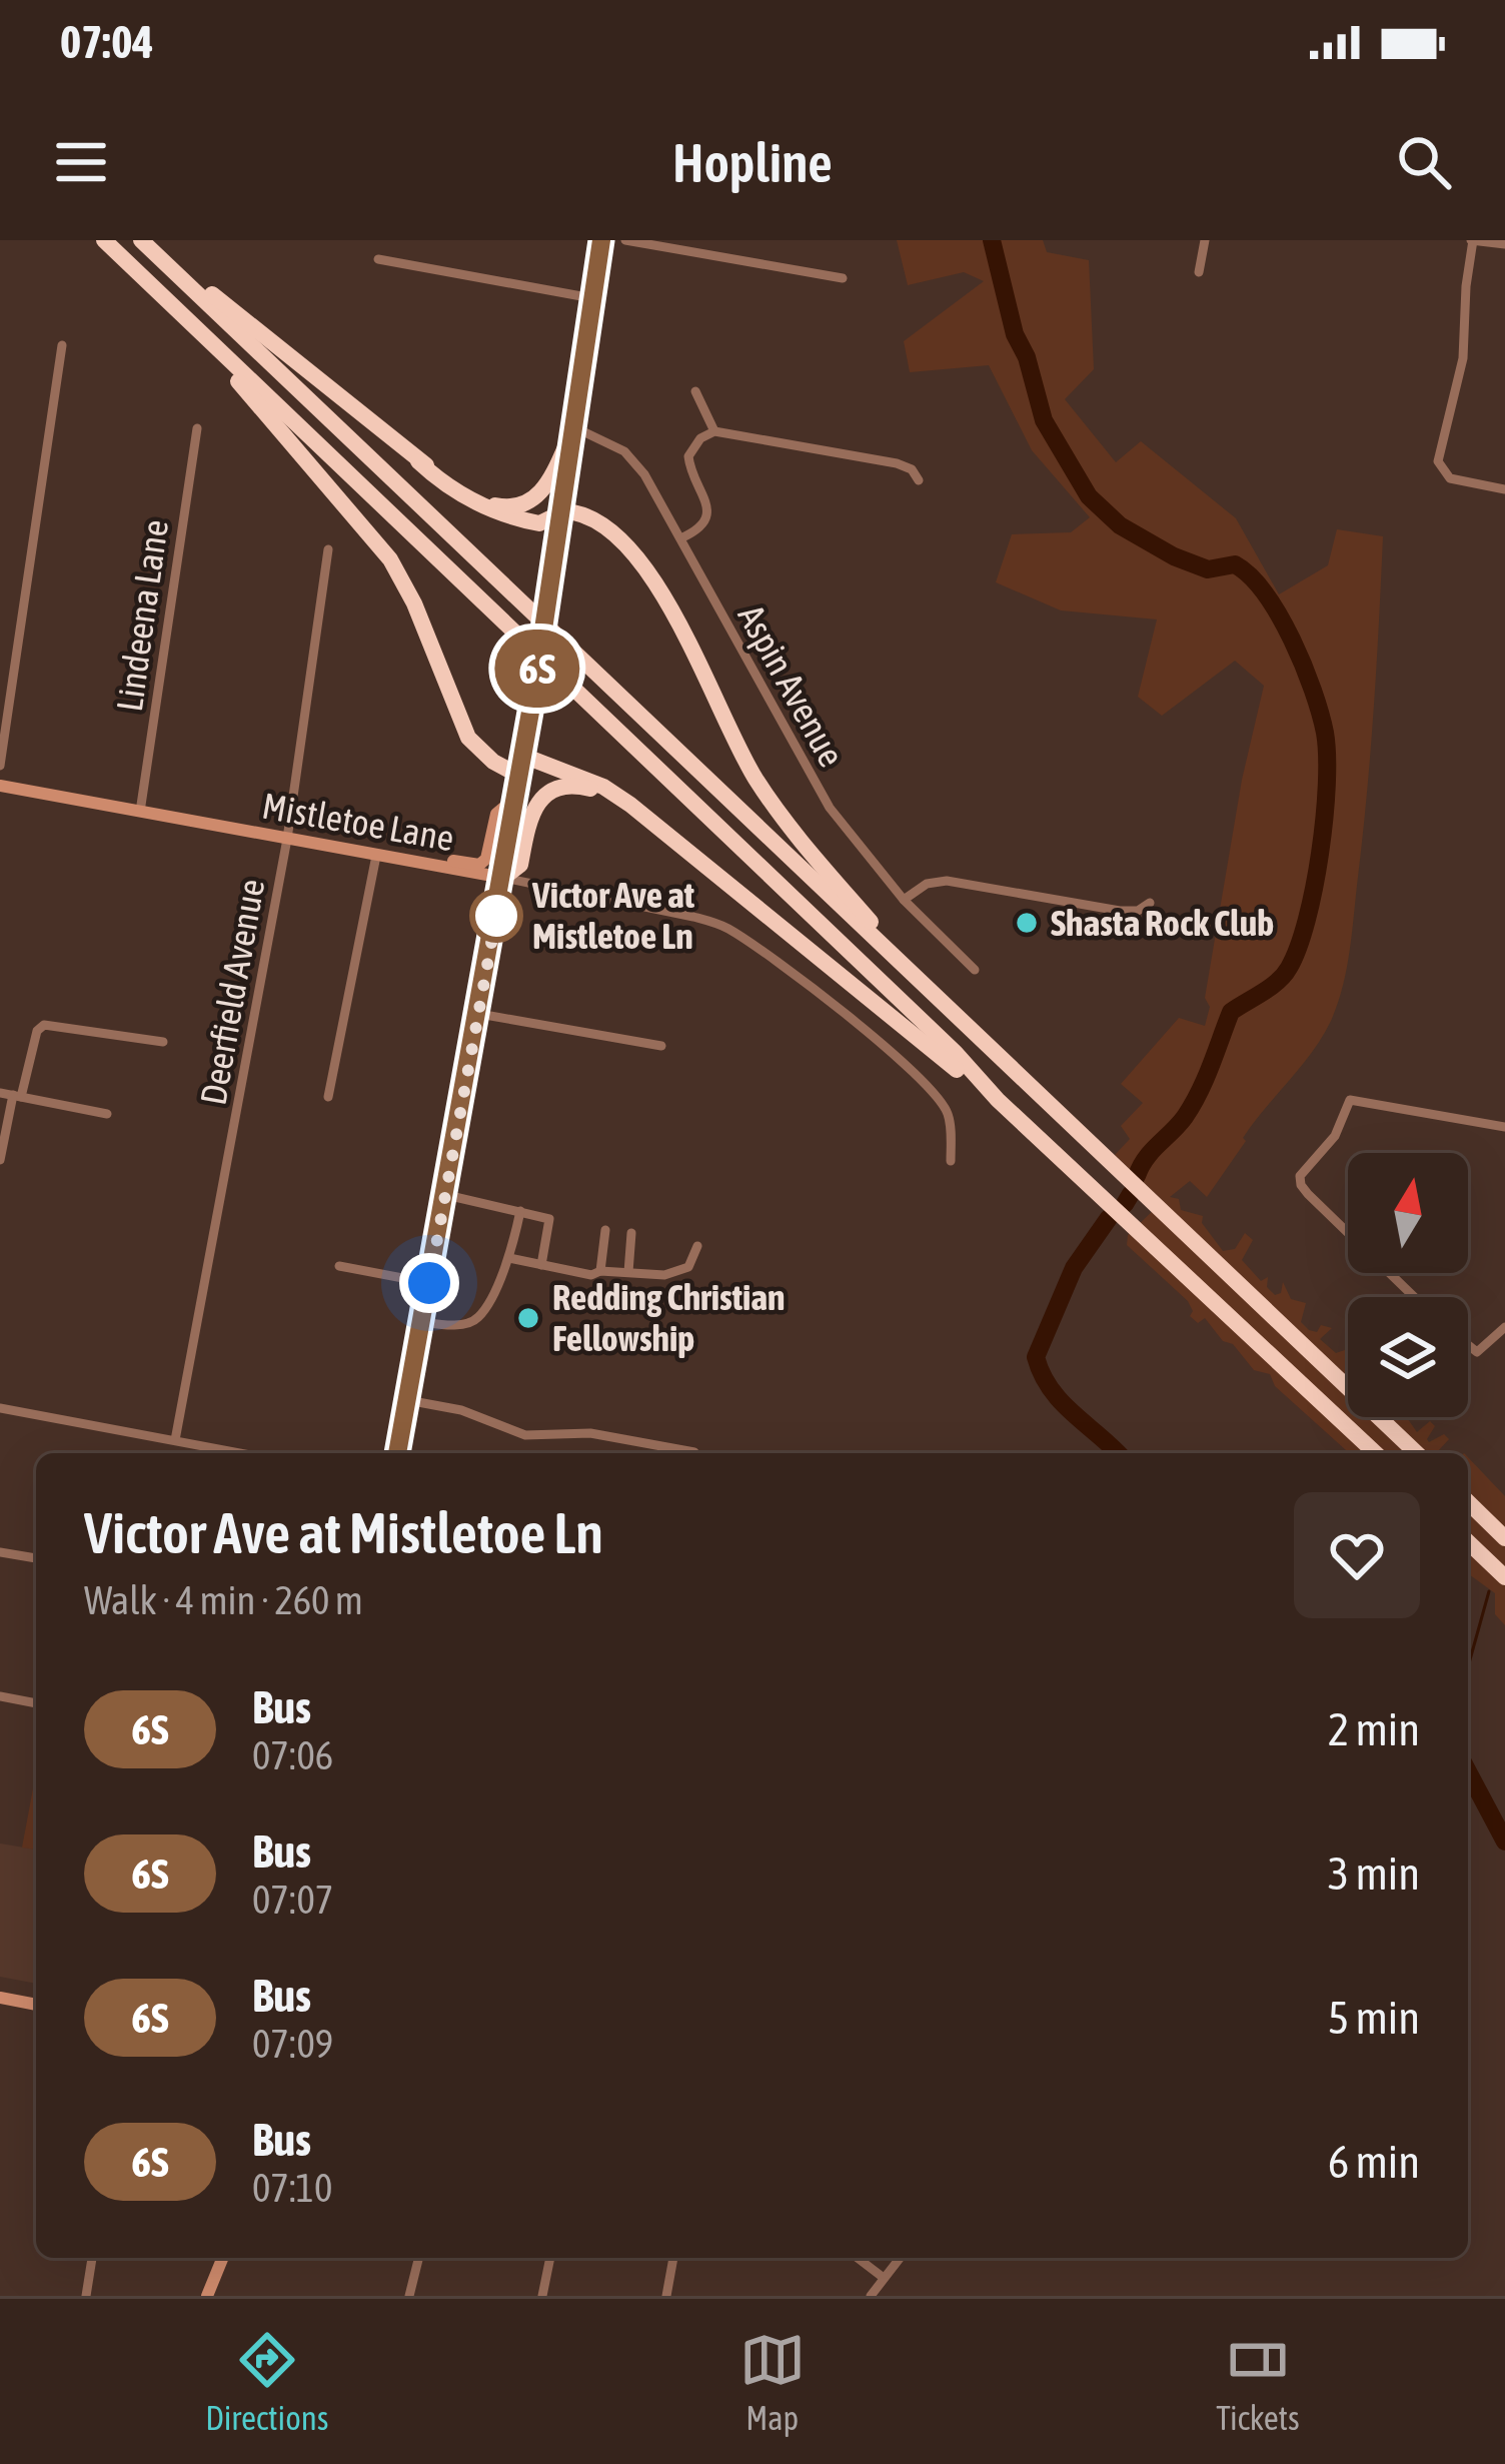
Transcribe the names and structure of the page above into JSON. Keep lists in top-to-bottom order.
{
  "streets": {
    "main road": ["Mistletoe Lane"],
    "street": ["Lindeena Lane", "Aspin Avenue", "Deerfield Avenue"]
  },
  "crossings": [
    ["Lindeena Lane", "Mistletoe Lane"],
    ["Mistletoe Lane", "Deerfield Avenue"]
  ],
  "places": ["Victor Ave at Mistletoe Ln", "Shasta Rock Club", "Redding Christian Fellowship"],
  "lines": ["bus line 6S"],
  "north": "top",
  "page": {
    "status": "07:04",
    "header": "Hopline",
    "on_map": "6S",
    "heading": ["Victor Ave at Mistletoe Ln", "Walk · 4 min · 260 m"],
    "list": [
      {
        "mark": "6S",
        "name": "Bus",
        "note": "07:06",
        "value": "2 min"
      },
      {
        "mark": "6S",
        "name": "Bus",
        "note": "07:07",
        "value": "3 min"
      },
      {
        "mark": "6S",
        "name": "Bus",
        "note": "07:09",
        "value": "5 min"
      },
      {
        "mark": "6S",
        "name": "Bus",
        "note": "07:10",
        "value": "6 min"
      }
    ],
    "tabs": ["Directions", "Map", "Tickets"]
  }
}
